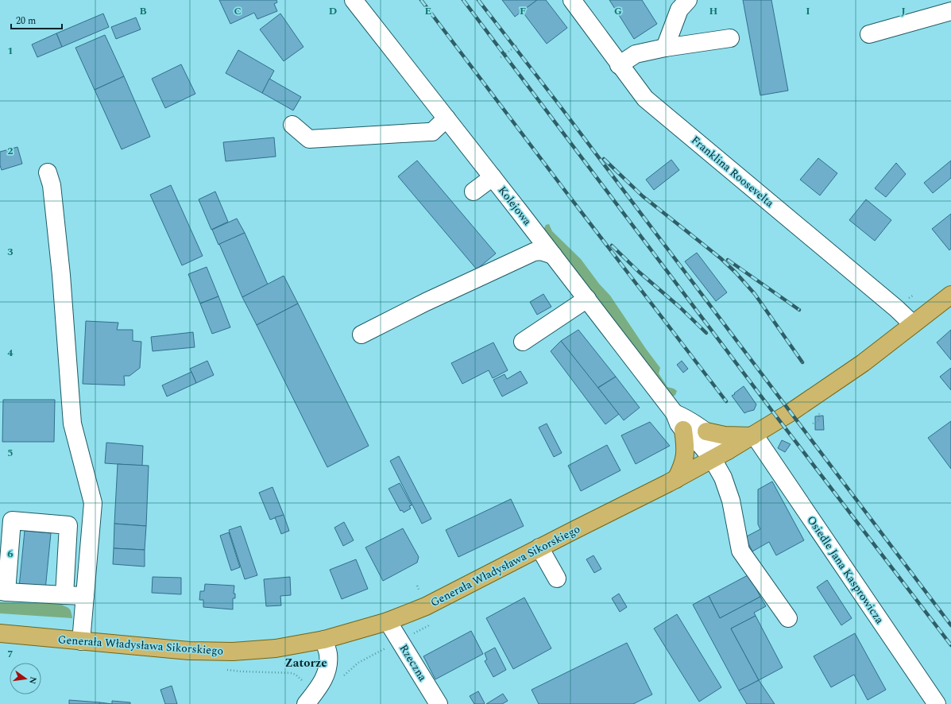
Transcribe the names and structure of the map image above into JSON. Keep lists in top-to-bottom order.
{
  "streets": {
    "main road": ["Generała Władysława Sikorskiego"],
    "street": [
      "Franklina Roosevelta",
      "Kolejowa",
      "Osiedle Jana Kasprowicza",
      "Rzeczna"
    ]
  },
  "crossings": [
    ["Franklina Roosevelta", "Generała Władysława Sikorskiego"],
    ["Kolejowa", "Generała Władysława Sikorskiego"],
    ["Generała Władysława Sikorskiego", "Osiedle Jana Kasprowicza"],
    ["Generała Władysława Sikorskiego", "Rzeczna"]
  ],
  "districts": ["Zatorze"],
  "scale_bar": "20 m",
  "north": "right",
  "grid": {
    "columns": [
      "B",
      "C",
      "D",
      "E",
      "F",
      "G",
      "H",
      "I",
      "J"
    ],
    "rows": [
      "1",
      "2",
      "3",
      "4",
      "5",
      "6",
      "7"
    ]
  }
}
